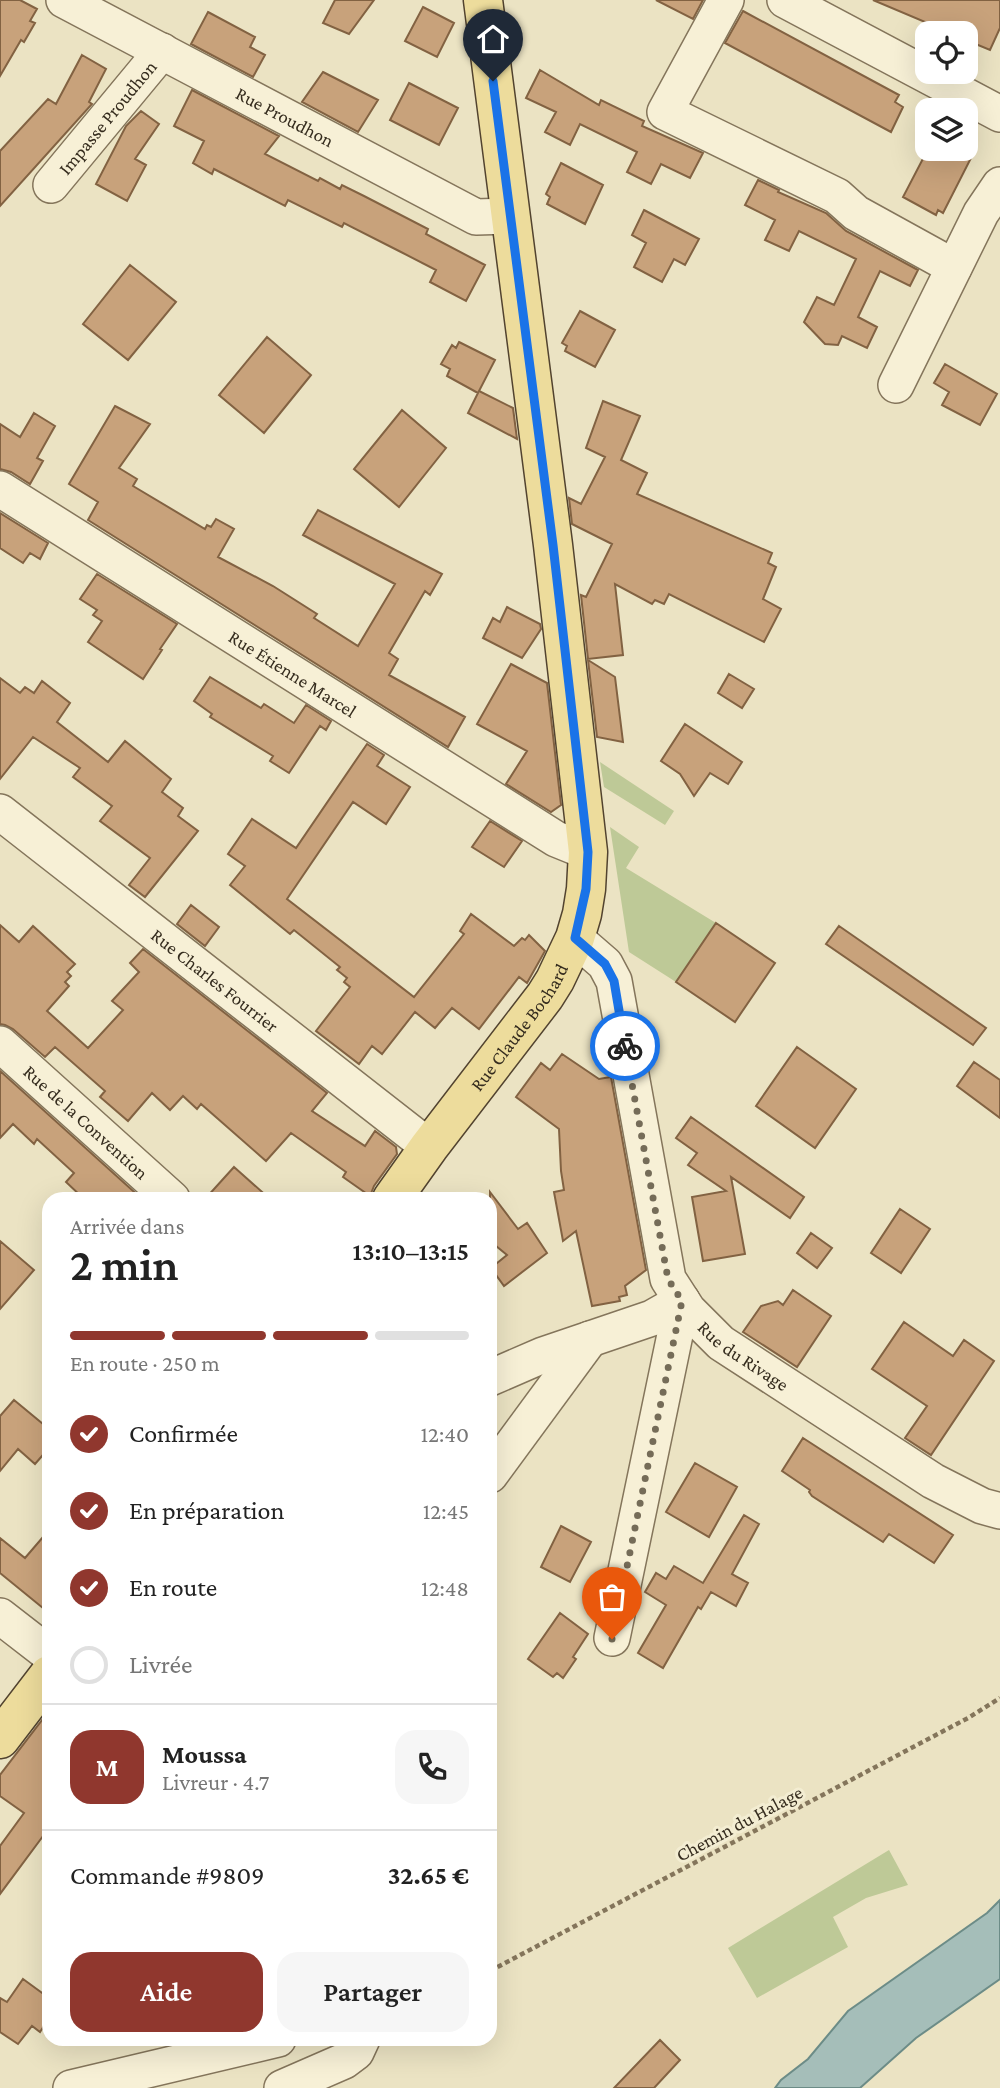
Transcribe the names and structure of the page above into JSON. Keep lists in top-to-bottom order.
{
  "streets": {
    "main road": ["Rue Claude Bochard"],
    "street": [
      "Rue Proudhon",
      "Impasse Proudhon",
      "Rue Étienne Marcel",
      "Rue Charles Fourrier",
      "Rue de la Convention",
      "Rue du Rivage"
    ],
    "path": ["Chemin du Halage"]
  },
  "crossings": [
    ["Rue Proudhon", "Impasse Proudhon"],
    ["Rue Proudhon", "Rue Claude Bochard"],
    ["Rue Étienne Marcel", "Rue Claude Bochard"],
    ["Rue Charles Fourrier", "Rue Claude Bochard"],
    ["Rue Claude Bochard", "Rue du Rivage"]
  ],
  "page": {
    "heading": ["2 min", "Arrivée dans", "13:10–13:15"],
    "panel": [
      "Moussa",
      "Livreur · 4.7",
      "Commande #9809",
      "32.65 €"
    ],
    "bar": "En route · 250 m",
    "list": [
      ["Confirmée", "12:40"],
      ["En préparation", "12:45"],
      ["En route", "12:48"],
      "Livrée"
    ],
    "round": "M",
    "buttons": ["Aide", "Partager"]
  }
}
